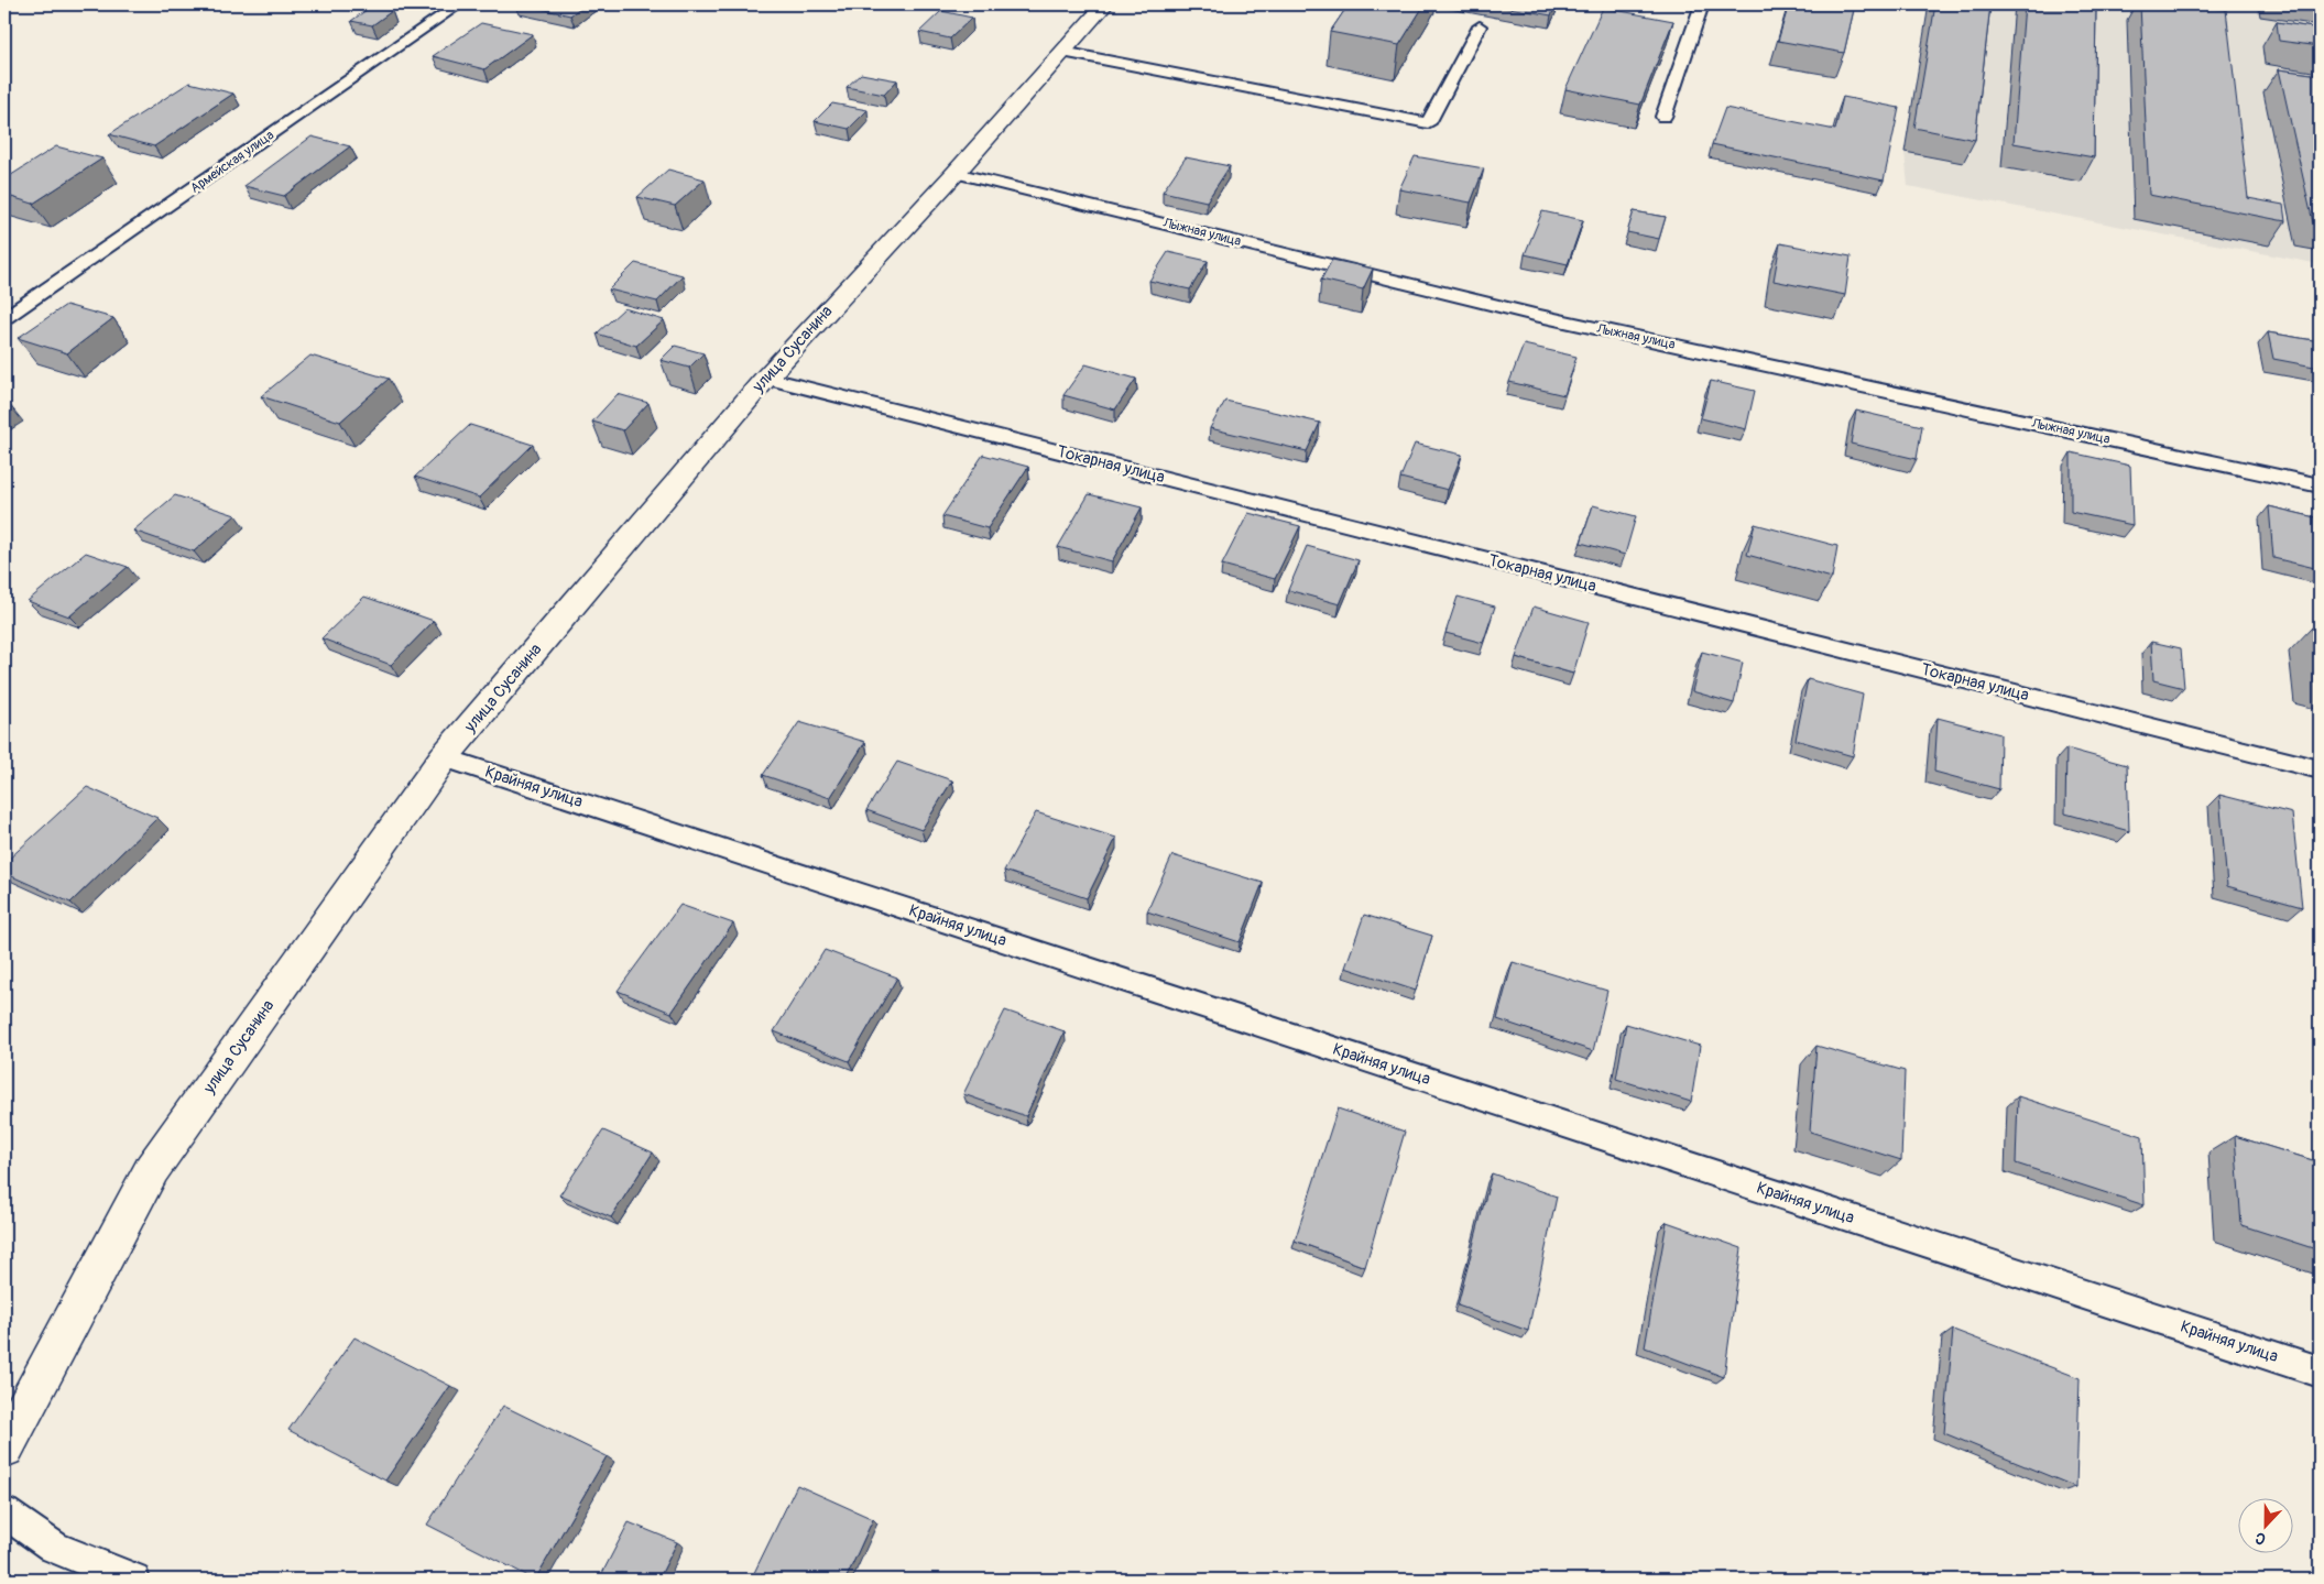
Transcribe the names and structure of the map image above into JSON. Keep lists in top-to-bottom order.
{
  "streets": {
    "street": ["улица Сусанина"],
    "lane": [
      "Армейская улица",
      "Лыжная улица",
      "Токарная улица",
      "Крайняя улица"
    ]
  },
  "crossings": [
    ["Лыжная улица", "улица Сусанина"],
    ["улица Сусанина", "Токарная улица"],
    ["улица Сусанина", "Крайняя улица"]
  ],
  "north": "bottom"
}
